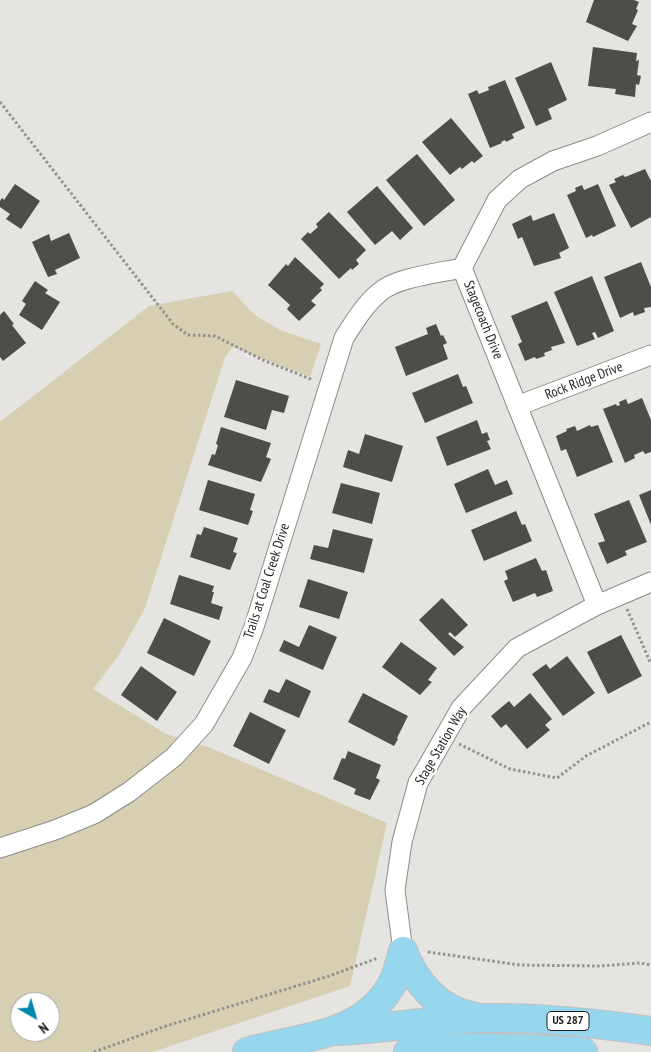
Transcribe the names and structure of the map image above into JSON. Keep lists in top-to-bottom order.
{
  "streets": {
    "main road": ["US 287"],
    "street": [
      "Stagecoach Drive",
      "Rock Ridge Drive",
      "Trails at Coal Creek Drive",
      "Stage Station Way"
    ]
  },
  "crossings": [
    ["Stagecoach Drive", "Rock Ridge Drive"],
    ["Stagecoach Drive", "Trails at Coal Creek Drive"],
    ["Stagecoach Drive", "Stage Station Way"]
  ],
  "north": "bottom right"
}
